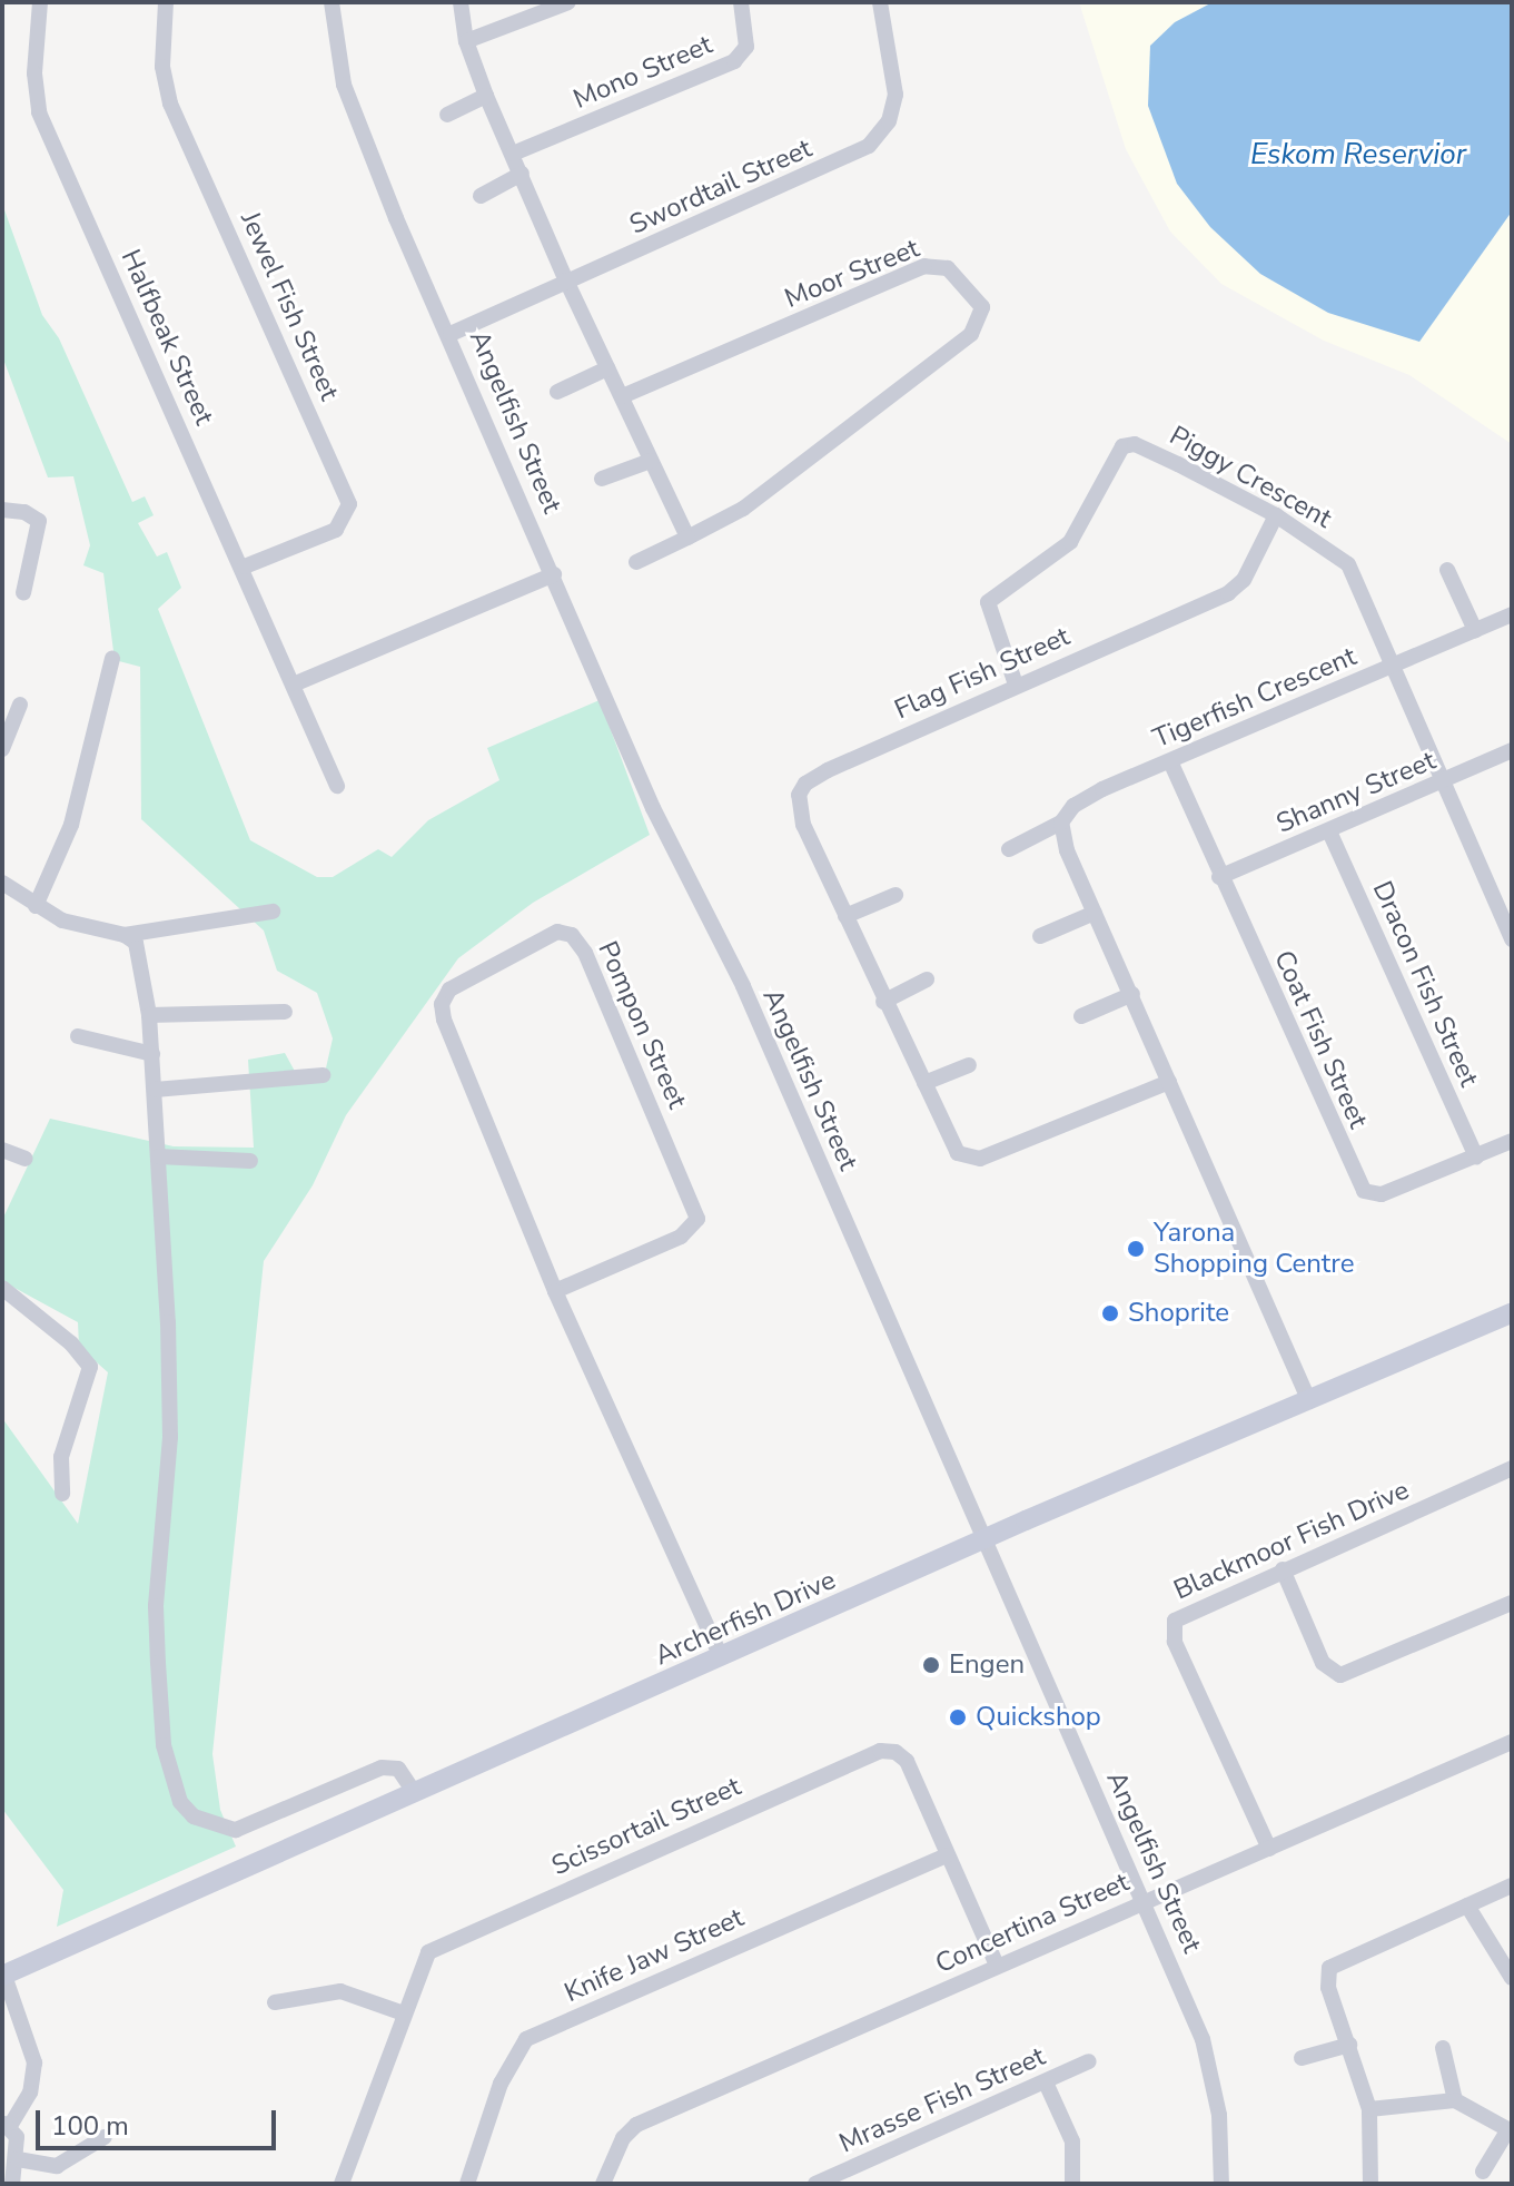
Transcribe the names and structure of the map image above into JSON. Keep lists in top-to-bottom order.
{
  "streets": {
    "street": [
      "Mono Street",
      "Swordtail Street",
      "Moor Street",
      "Jewel Fish Street",
      "Halfbeak Street",
      "Angelfish Street",
      "Piggy Crescent",
      "Flag Fish Street",
      "Tigerfish Crescent",
      "Shanny Street",
      "Dracon Fish Street",
      "Pompon Street",
      "Coat Fish Street",
      "Blackmoor Fish Drive",
      "Archerfish Drive",
      "Scissortail Street",
      "Concertina Street",
      "Knife Jaw Street",
      "Mrasse Fish Street"
    ]
  },
  "crossings": [
    ["Swordtail Street", "Angelfish Street"],
    ["Jewel Fish Street", "Halfbeak Street"],
    ["Angelfish Street", "Archerfish Drive"],
    ["Angelfish Street", "Concertina Street"],
    ["Piggy Crescent", "Flag Fish Street"],
    ["Piggy Crescent", "Tigerfish Crescent"],
    ["Piggy Crescent", "Shanny Street"],
    ["Tigerfish Crescent", "Coat Fish Street"],
    ["Shanny Street", "Dracon Fish Street"],
    ["Shanny Street", "Coat Fish Street"],
    ["Dracon Fish Street", "Coat Fish Street"],
    ["Pompon Street", "Archerfish Drive"],
    ["Blackmoor Fish Drive", "Concertina Street"],
    ["Scissortail Street", "Concertina Street"],
    ["Scissortail Street", "Knife Jaw Street"]
  ],
  "water": ["Eskom Reservior"],
  "places": [
    "Yarona Shopping Centre",
    "Shoprite",
    "Engen",
    "Quickshop"
  ],
  "scale_bar": "100 m"
}
